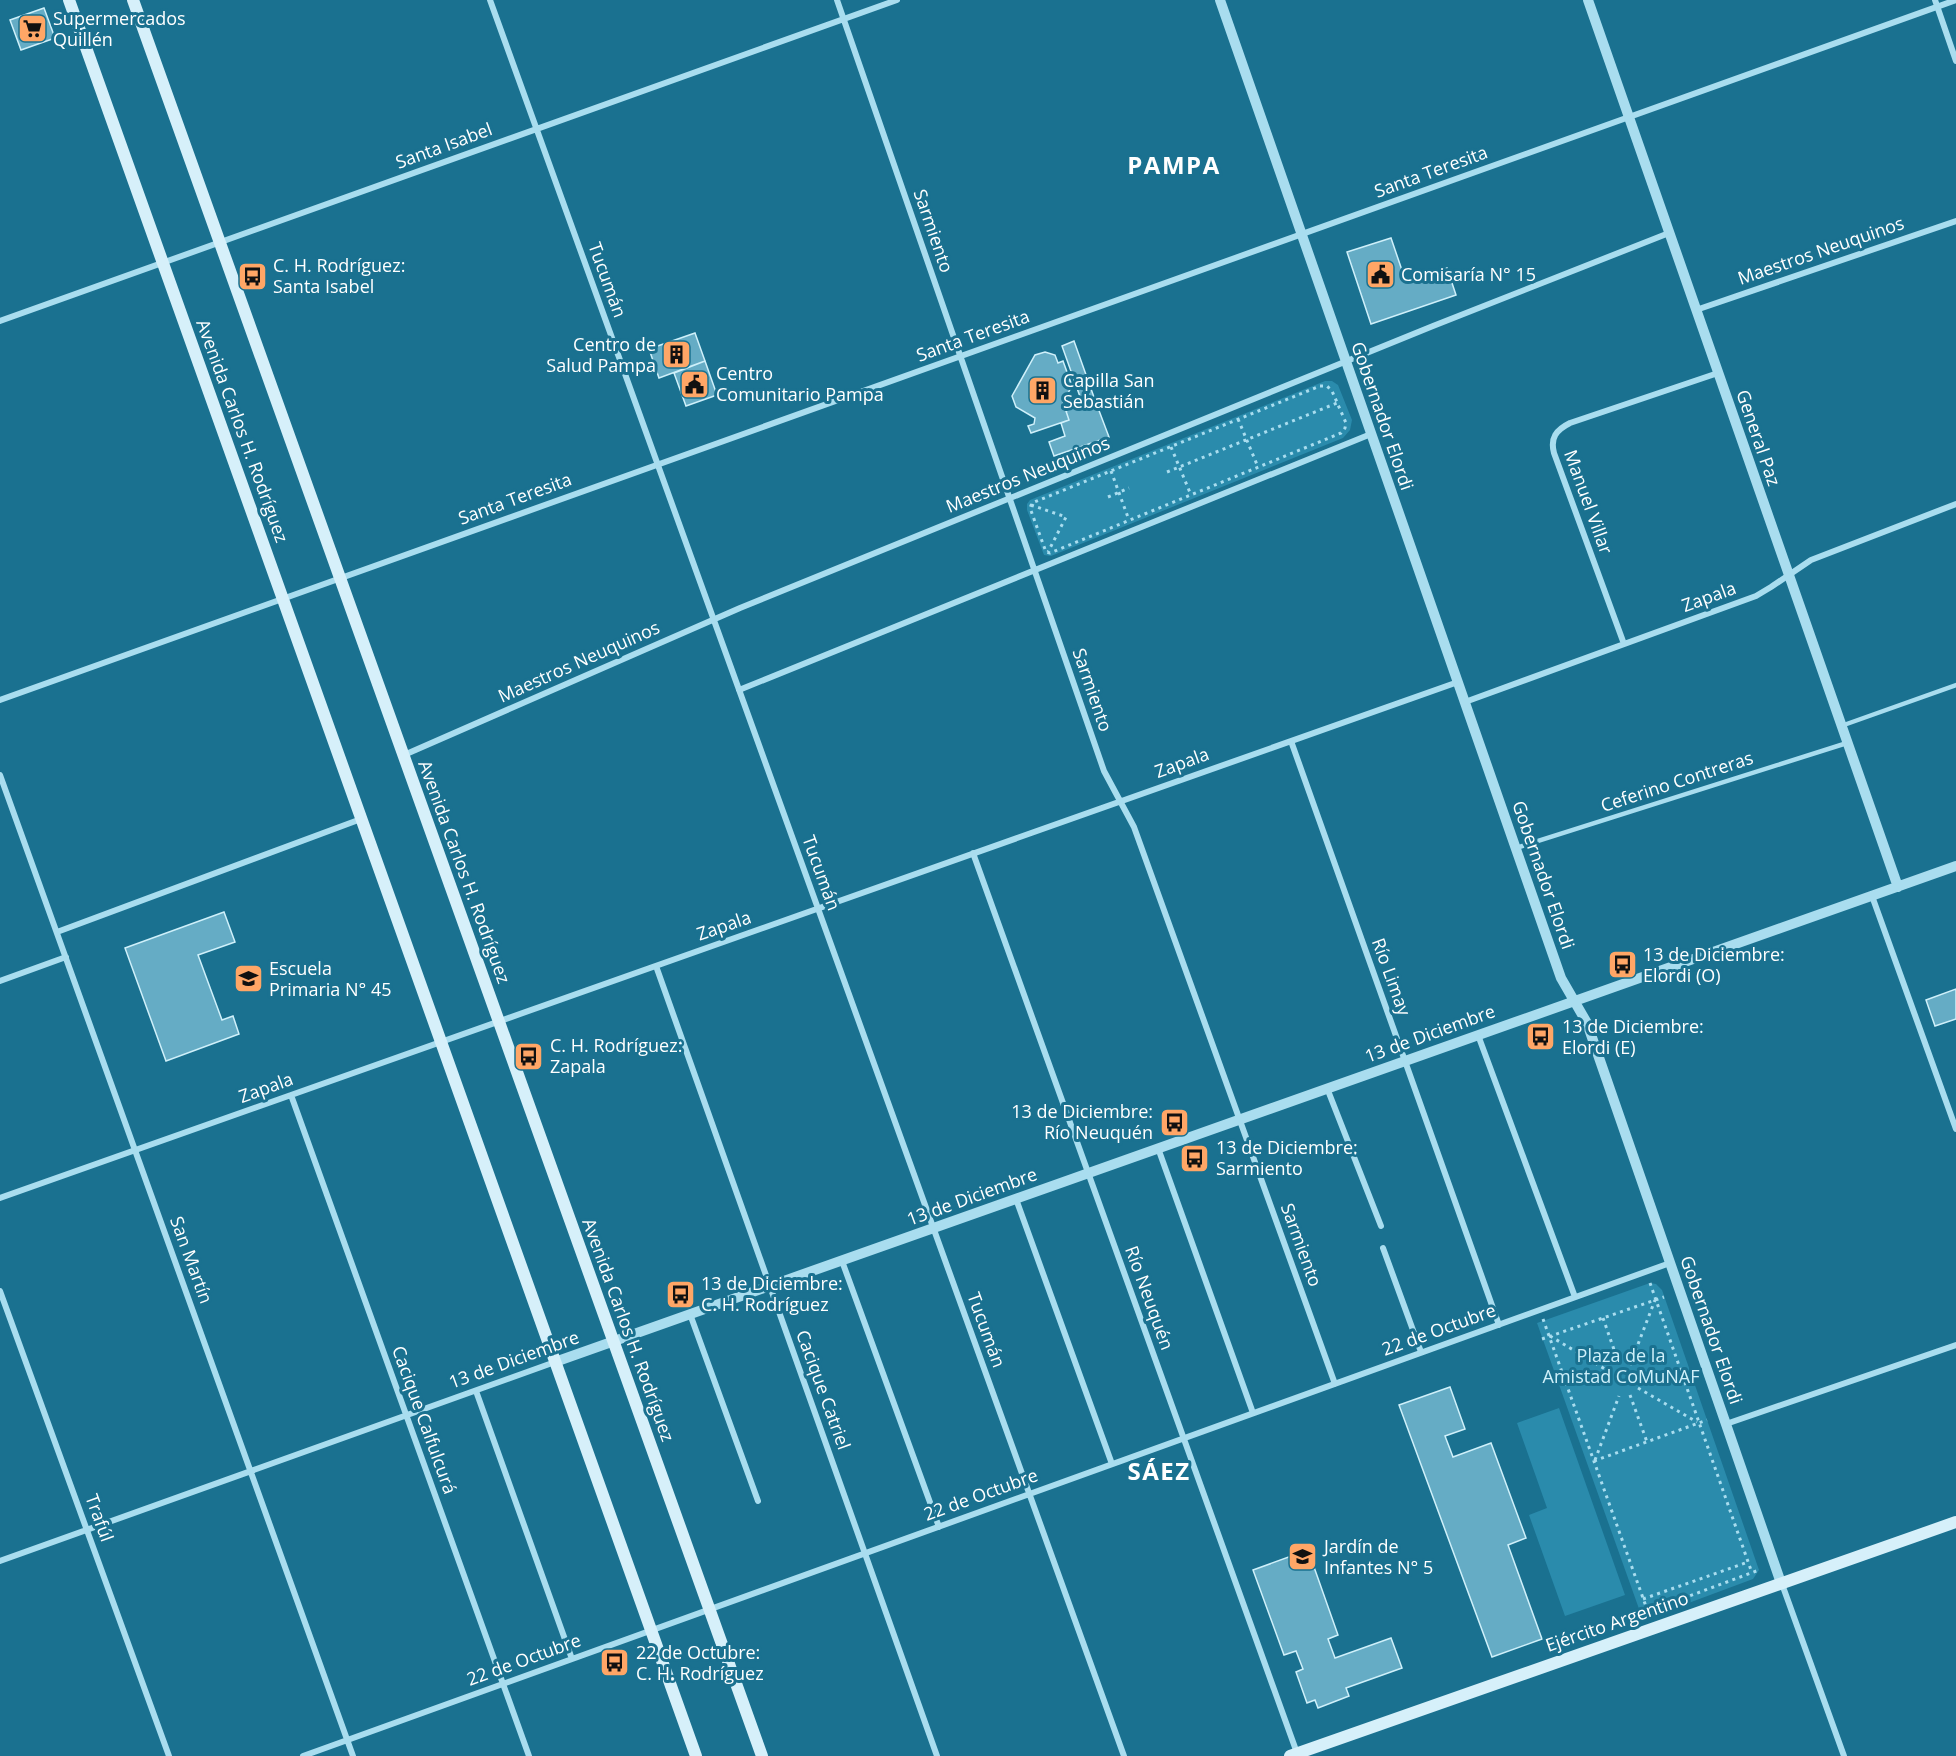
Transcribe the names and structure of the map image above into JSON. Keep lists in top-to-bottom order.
{
  "streets": {
    "main road": ["Avenida Carlos H. Rodríguez", "Ejército Argentino"],
    "street": [
      "Santa Isabel",
      "Santa Teresita",
      "Sarmiento",
      "Maestros Neuquinos",
      "Tucumán",
      "Gobernador Elordi",
      "General Paz",
      "Manuel Villar",
      "Zapala",
      "Río Limay",
      "13 de Diciembre",
      "San Martín",
      "Río Neuquén",
      "22 de Octubre",
      "Cacique Catriel",
      "Cacique Calfulcurá",
      "Trafúl"
    ],
    "lane": ["Ceferino Contreras"]
  },
  "crossings": [
    ["Santa Isabel", "Sarmiento"],
    ["Santa Isabel", "Tucumán"],
    ["Santa Isabel", "Avenida Carlos H. Rodríguez"],
    ["Santa Teresita", "Sarmiento"],
    ["Santa Teresita", "Tucumán"],
    ["Santa Teresita", "Gobernador Elordi"],
    ["Santa Teresita", "Avenida Carlos H. Rodríguez"],
    ["Santa Teresita", "General Paz"],
    ["Sarmiento", "Maestros Neuquinos"],
    ["Sarmiento", "Zapala"],
    ["Sarmiento", "13 de Diciembre"],
    ["Sarmiento", "22 de Octubre"],
    ["Maestros Neuquinos", "Tucumán"],
    ["Maestros Neuquinos", "Gobernador Elordi"],
    ["Maestros Neuquinos", "Avenida Carlos H. Rodríguez"],
    ["Maestros Neuquinos", "General Paz"],
    ["Tucumán", "Zapala"],
    ["Tucumán", "13 de Diciembre"],
    ["Tucumán", "22 de Octubre"],
    ["Gobernador Elordi", "Zapala"],
    ["Gobernador Elordi", "Ceferino Contreras"],
    ["Gobernador Elordi", "13 de Diciembre"],
    ["Gobernador Elordi", "22 de Octubre"],
    ["Gobernador Elordi", "Ejército Argentino"],
    ["Avenida Carlos H. Rodríguez", "Zapala"],
    ["Avenida Carlos H. Rodríguez", "13 de Diciembre"],
    ["Avenida Carlos H. Rodríguez", "22 de Octubre"],
    ["General Paz", "Manuel Villar"],
    ["General Paz", "Zapala"],
    ["General Paz", "Ceferino Contreras"],
    ["General Paz", "13 de Diciembre"],
    ["Manuel Villar", "Zapala"],
    ["Zapala", "Río Limay"],
    ["Zapala", "San Martín"],
    ["Zapala", "Río Neuquén"],
    ["Zapala", "Cacique Catriel"],
    ["Zapala", "Cacique Calfulcurá"],
    ["Río Limay", "13 de Diciembre"],
    ["Río Limay", "22 de Octubre"],
    ["13 de Diciembre", "San Martín"],
    ["13 de Diciembre", "Río Neuquén"],
    ["13 de Diciembre", "Cacique Catriel"],
    ["13 de Diciembre", "Cacique Calfulcurá"],
    ["13 de Diciembre", "Trafúl"],
    ["San Martín", "22 de Octubre"],
    ["Río Neuquén", "22 de Octubre"],
    ["Río Neuquén", "Ejército Argentino"],
    ["22 de Octubre", "Cacique Catriel"],
    ["22 de Octubre", "Cacique Calfulcurá"]
  ],
  "districts": ["PAMPA", "SÁEZ"],
  "parks": ["Plaza de la Amistad CoMuNAF"],
  "places": {
    "supermarket": ["Supermercados Quillén"],
    "public building": ["Comisaría N° 15", "Centro Comunitario Pampa"],
    "bus stop": [
      "C. H. Rodríguez: Santa Isabel",
      "13 de Diciembre: Elordi (O)",
      "13 de Diciembre: Elordi (E)",
      "C. H. Rodríguez: Zapala",
      "13 de Diciembre: Río Neuquén",
      "13 de Diciembre: Sarmiento",
      "13 de Diciembre: C. H. Rodríguez",
      "22 de Octubre: C. H. Rodríguez"
    ],
    "building": ["Centro de Salud Pampa", "Capilla San Sebastián"],
    "school or university": ["Escuela Primaria N° 45", "Jardín de Infantes N° 5"]
  }
}
